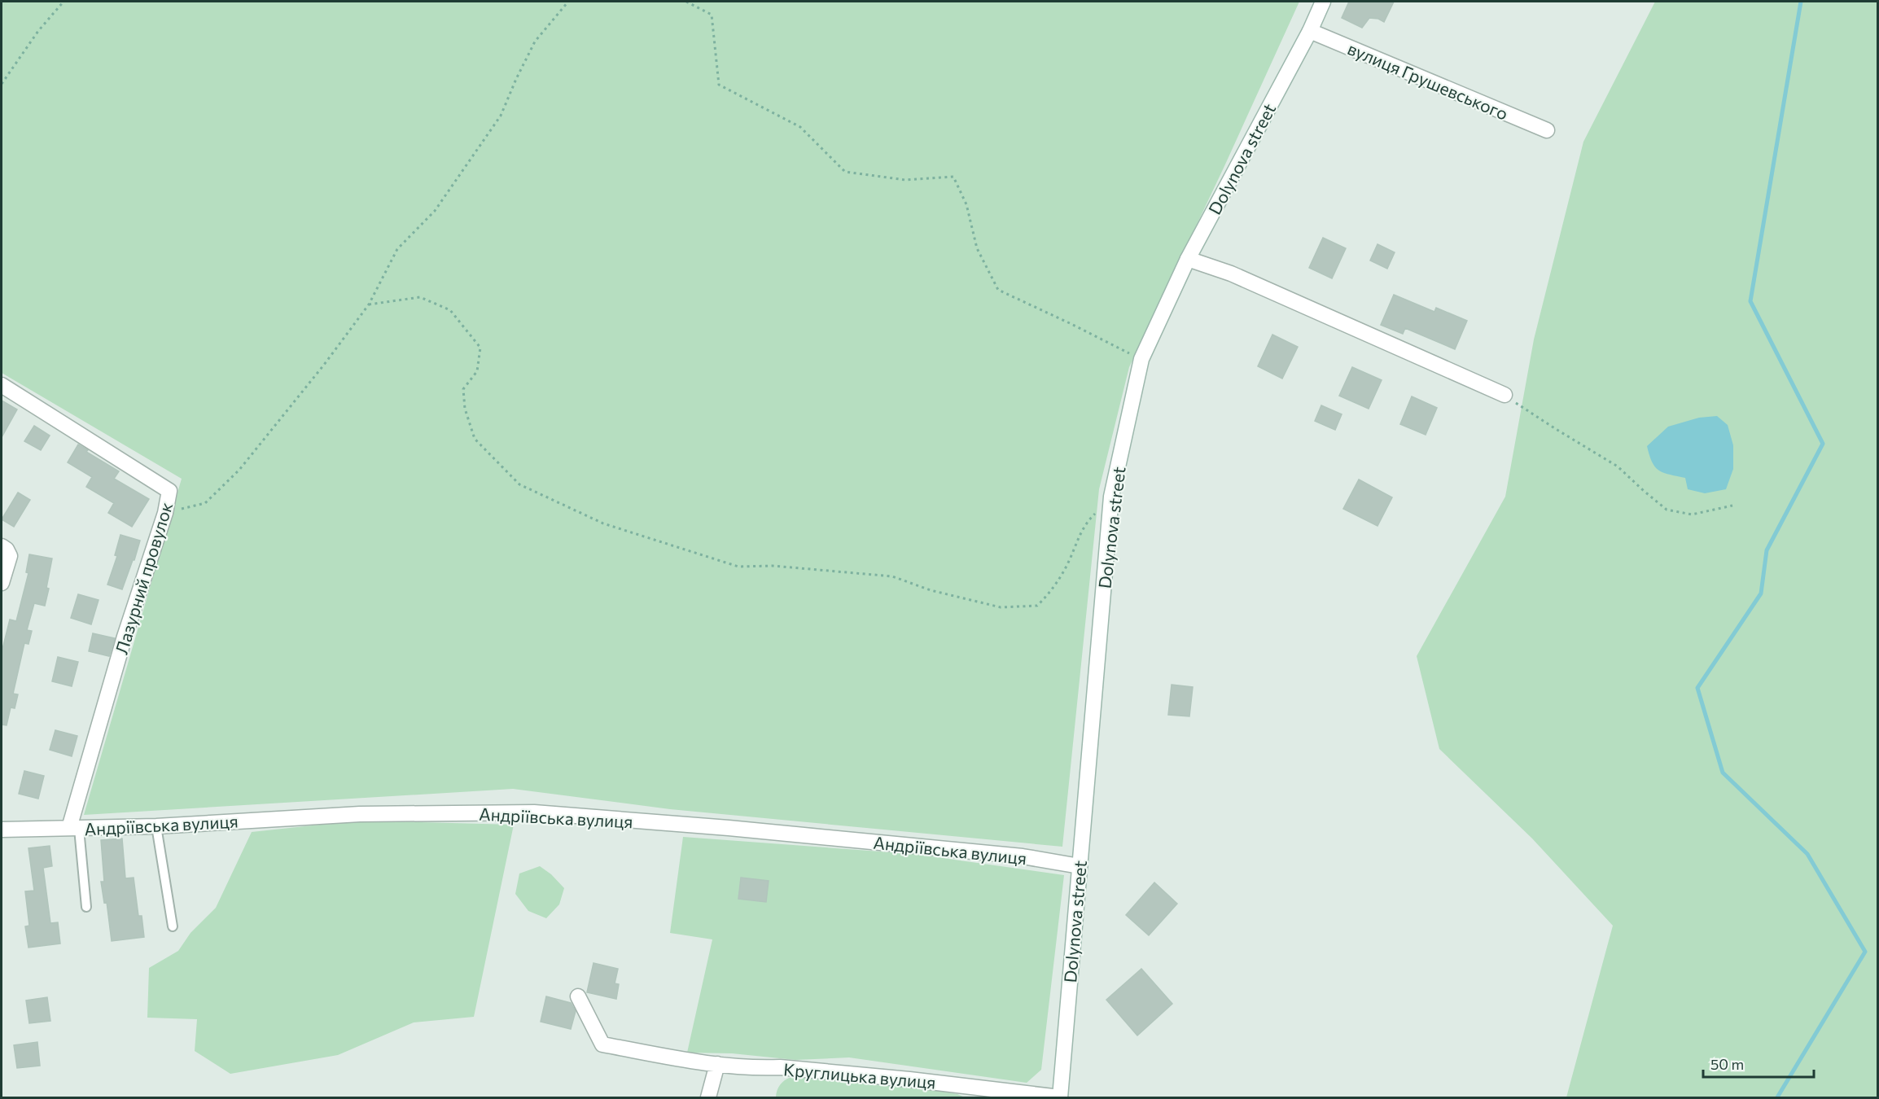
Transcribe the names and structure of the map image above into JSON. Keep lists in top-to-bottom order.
{
  "streets": {
    "street": [
      "вулиця Грушевського",
      "Dolynova street",
      "Лазурний провулок",
      "Андріївська вулиця",
      "Круглицька вулиця"
    ]
  },
  "crossings": [
    ["вулиця Грушевського", "Dolynova street"],
    ["Dolynova street", "Андріївська вулиця"],
    ["Dolynova street", "Круглицька вулиця"],
    ["Лазурний провулок", "Андріївська вулиця"]
  ],
  "scale_bar": "50 m"
}
